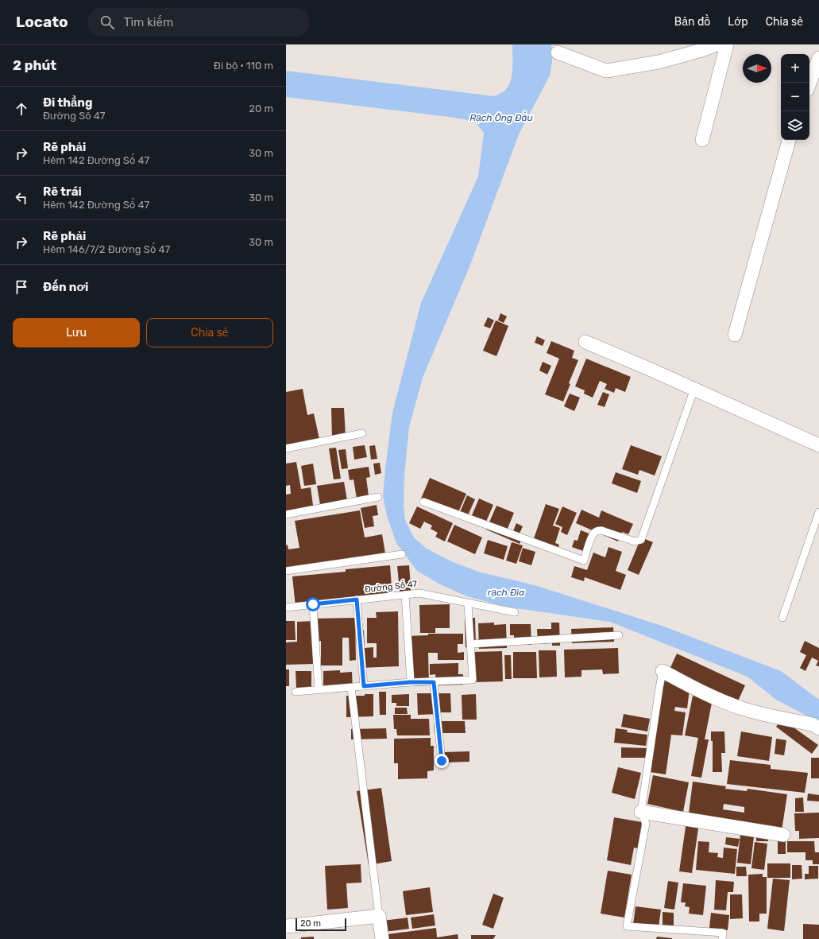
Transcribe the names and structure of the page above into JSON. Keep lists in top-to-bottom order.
{
  "streets": {
    "lane": ["Đường Số 47"]
  },
  "water": ["Rạch Ông Đầu", "rạch Đìa"],
  "scale_bar": "20 m",
  "north": "right",
  "page": {
    "header": "Locato",
    "search": "Tìm kiếm",
    "nav": ["Bản đồ", "Lớp", "Chia sẻ"],
    "heading": ["2 phút", "Đi bộ · 110 m"],
    "map_buttons": ["+", "−"],
    "list": [
      ["Đi thẳng", "Đường Số 47", "20 m"],
      ["Rẽ phải", "Hẻm 142 Đường Số 47", "30 m"],
      ["Rẽ trái", "Hẻm 142 Đường Số 47", "30 m"],
      ["Rẽ phải", "Hẻm 146/7/2 Đường Số 47", "30 m"],
      "Đến nơi"
    ],
    "buttons": ["Lưu", "Chia sẻ"],
    "scale": "20 m"
  }
}
